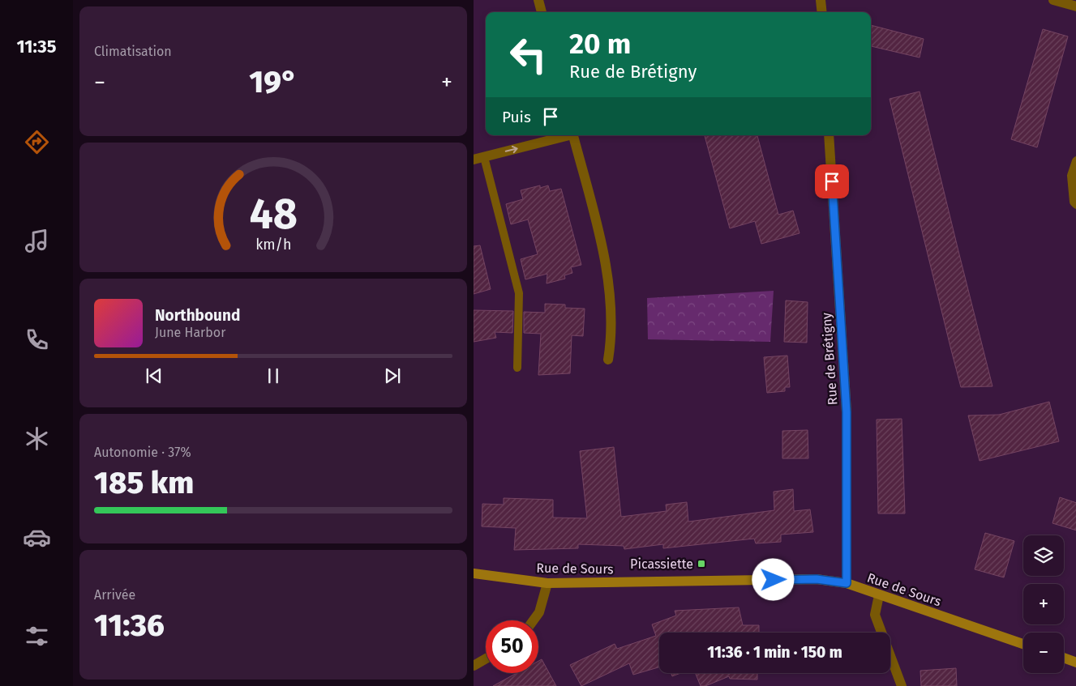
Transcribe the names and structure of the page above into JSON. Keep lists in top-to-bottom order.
{
  "streets": {
    "main road": ["Rue de Sours"],
    "street": ["Rue de Brétigny"]
  },
  "crossings": [
    ["Rue de Brétigny", "Rue de Sours"]
  ],
  "places": {
    "transit": ["Picassiette"]
  },
  "page": {
    "tabs": "11:35",
    "tile": [
      "Climatisation",
      ["Autonomie · 37%", "185 km"],
      ["Arrivée", "11:36"]
    ],
    "turn": ["20 m", "Rue de Brétigny"],
    "heat": ["−", "19°", "+"],
    "then": "Puis",
    "song": ["Northbound", "June Harbor"],
    "map_buttons": ["+", "−"],
    "limit": "50",
    "trip": "11:36 · 1 min · 150 m",
    "gauge": ["48", "km/h"]
  }
}
